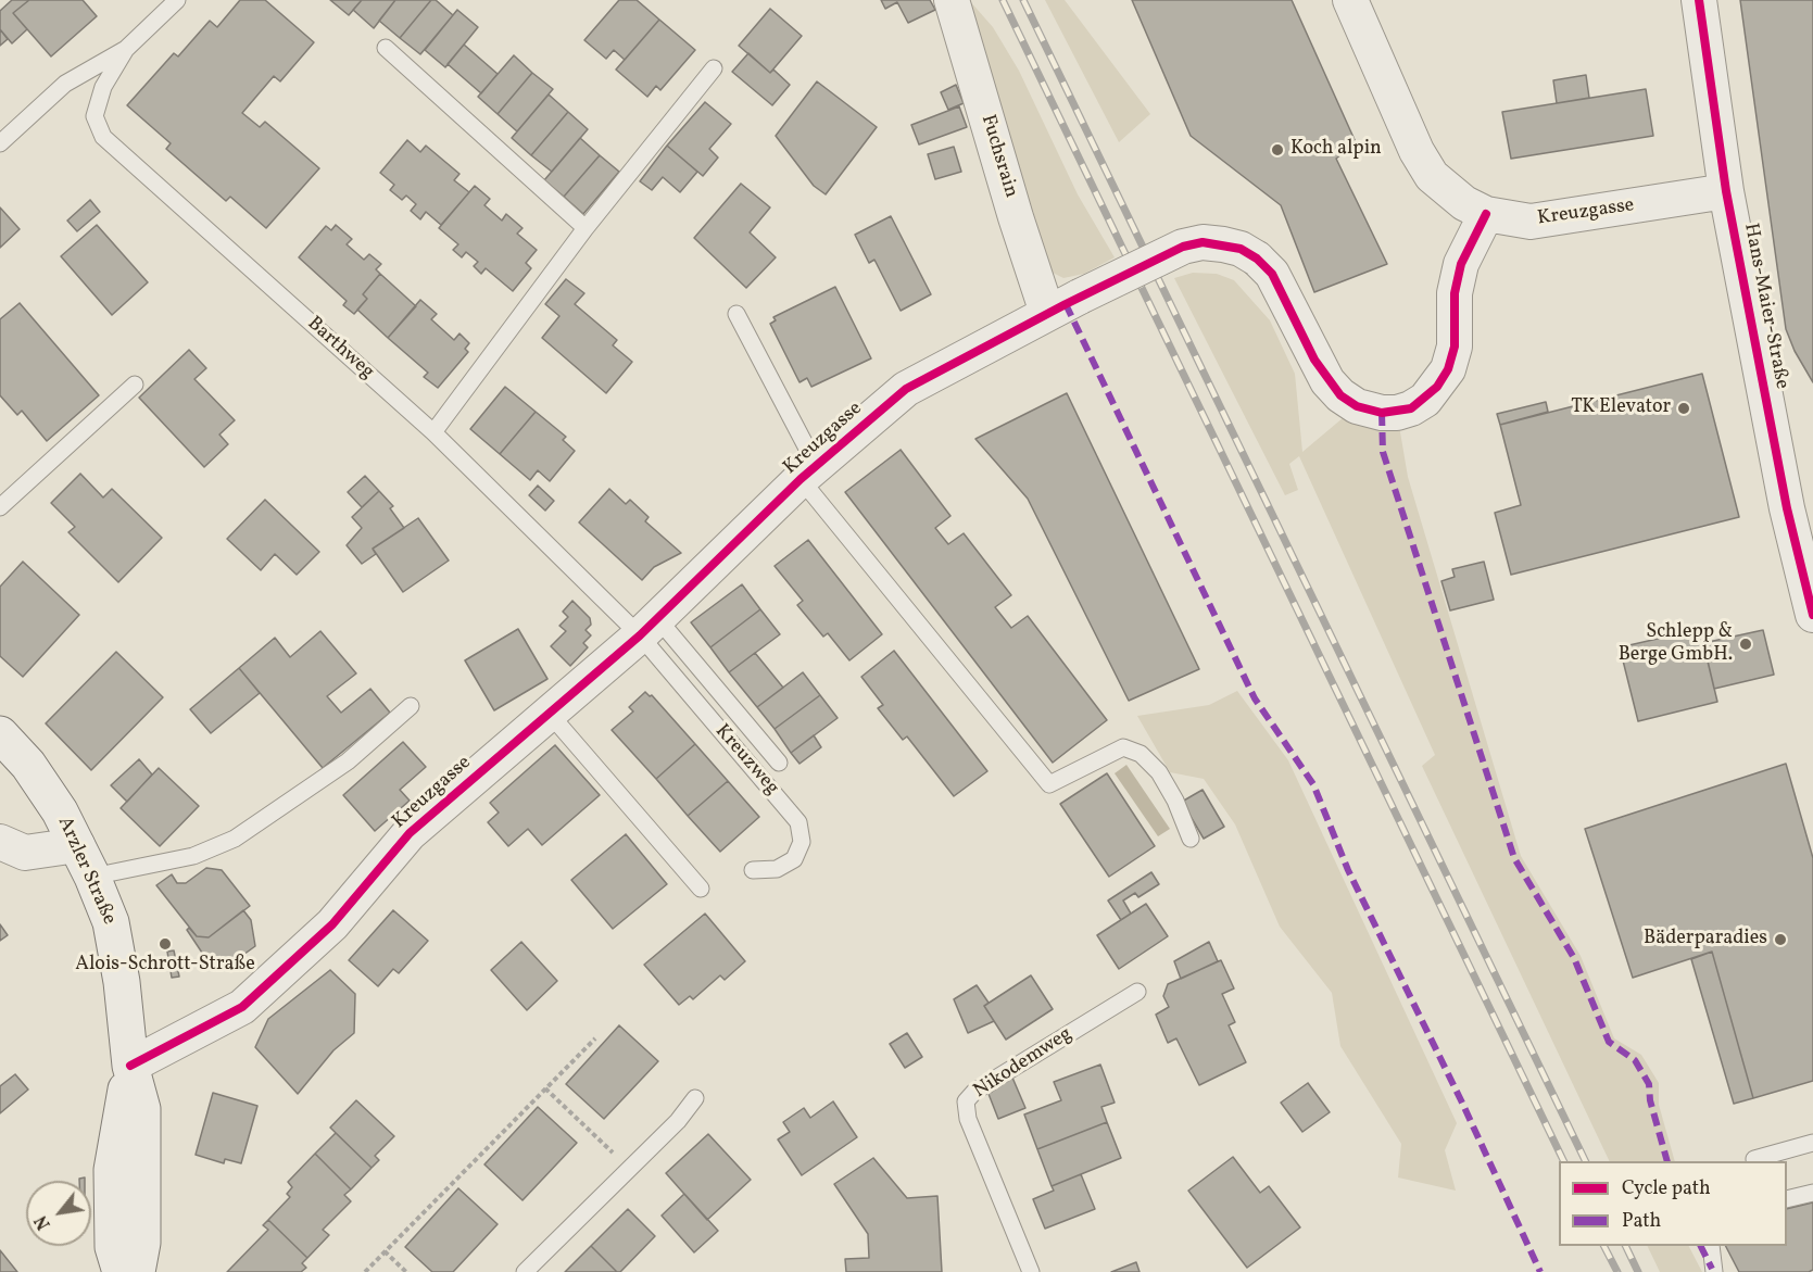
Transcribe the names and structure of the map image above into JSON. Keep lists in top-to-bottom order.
{
  "streets": {
    "main road": ["Arzler Straße"],
    "street": ["Fuchsrain", "Kreuzgasse", "Hans-Maier-Straße"],
    "lane": ["Barthweg", "Kreuzweg", "Nikodemweg"]
  },
  "crossings": [
    ["Fuchsrain", "Kreuzgasse"],
    ["Kreuzgasse", "Hans-Maier-Straße"],
    ["Kreuzgasse", "Barthweg"],
    ["Kreuzgasse", "Kreuzweg"],
    ["Kreuzgasse", "Arzler Straße"],
    ["Barthweg", "Kreuzweg"]
  ],
  "places": [
    "Koch alpin",
    "TK Elevator",
    "Schlepp & Berge GmbH.",
    "Bäderparadies",
    "Alois-Schrott-Straße"
  ],
  "legend": ["Cycle path", "Path"],
  "north": "bottom left"
}
